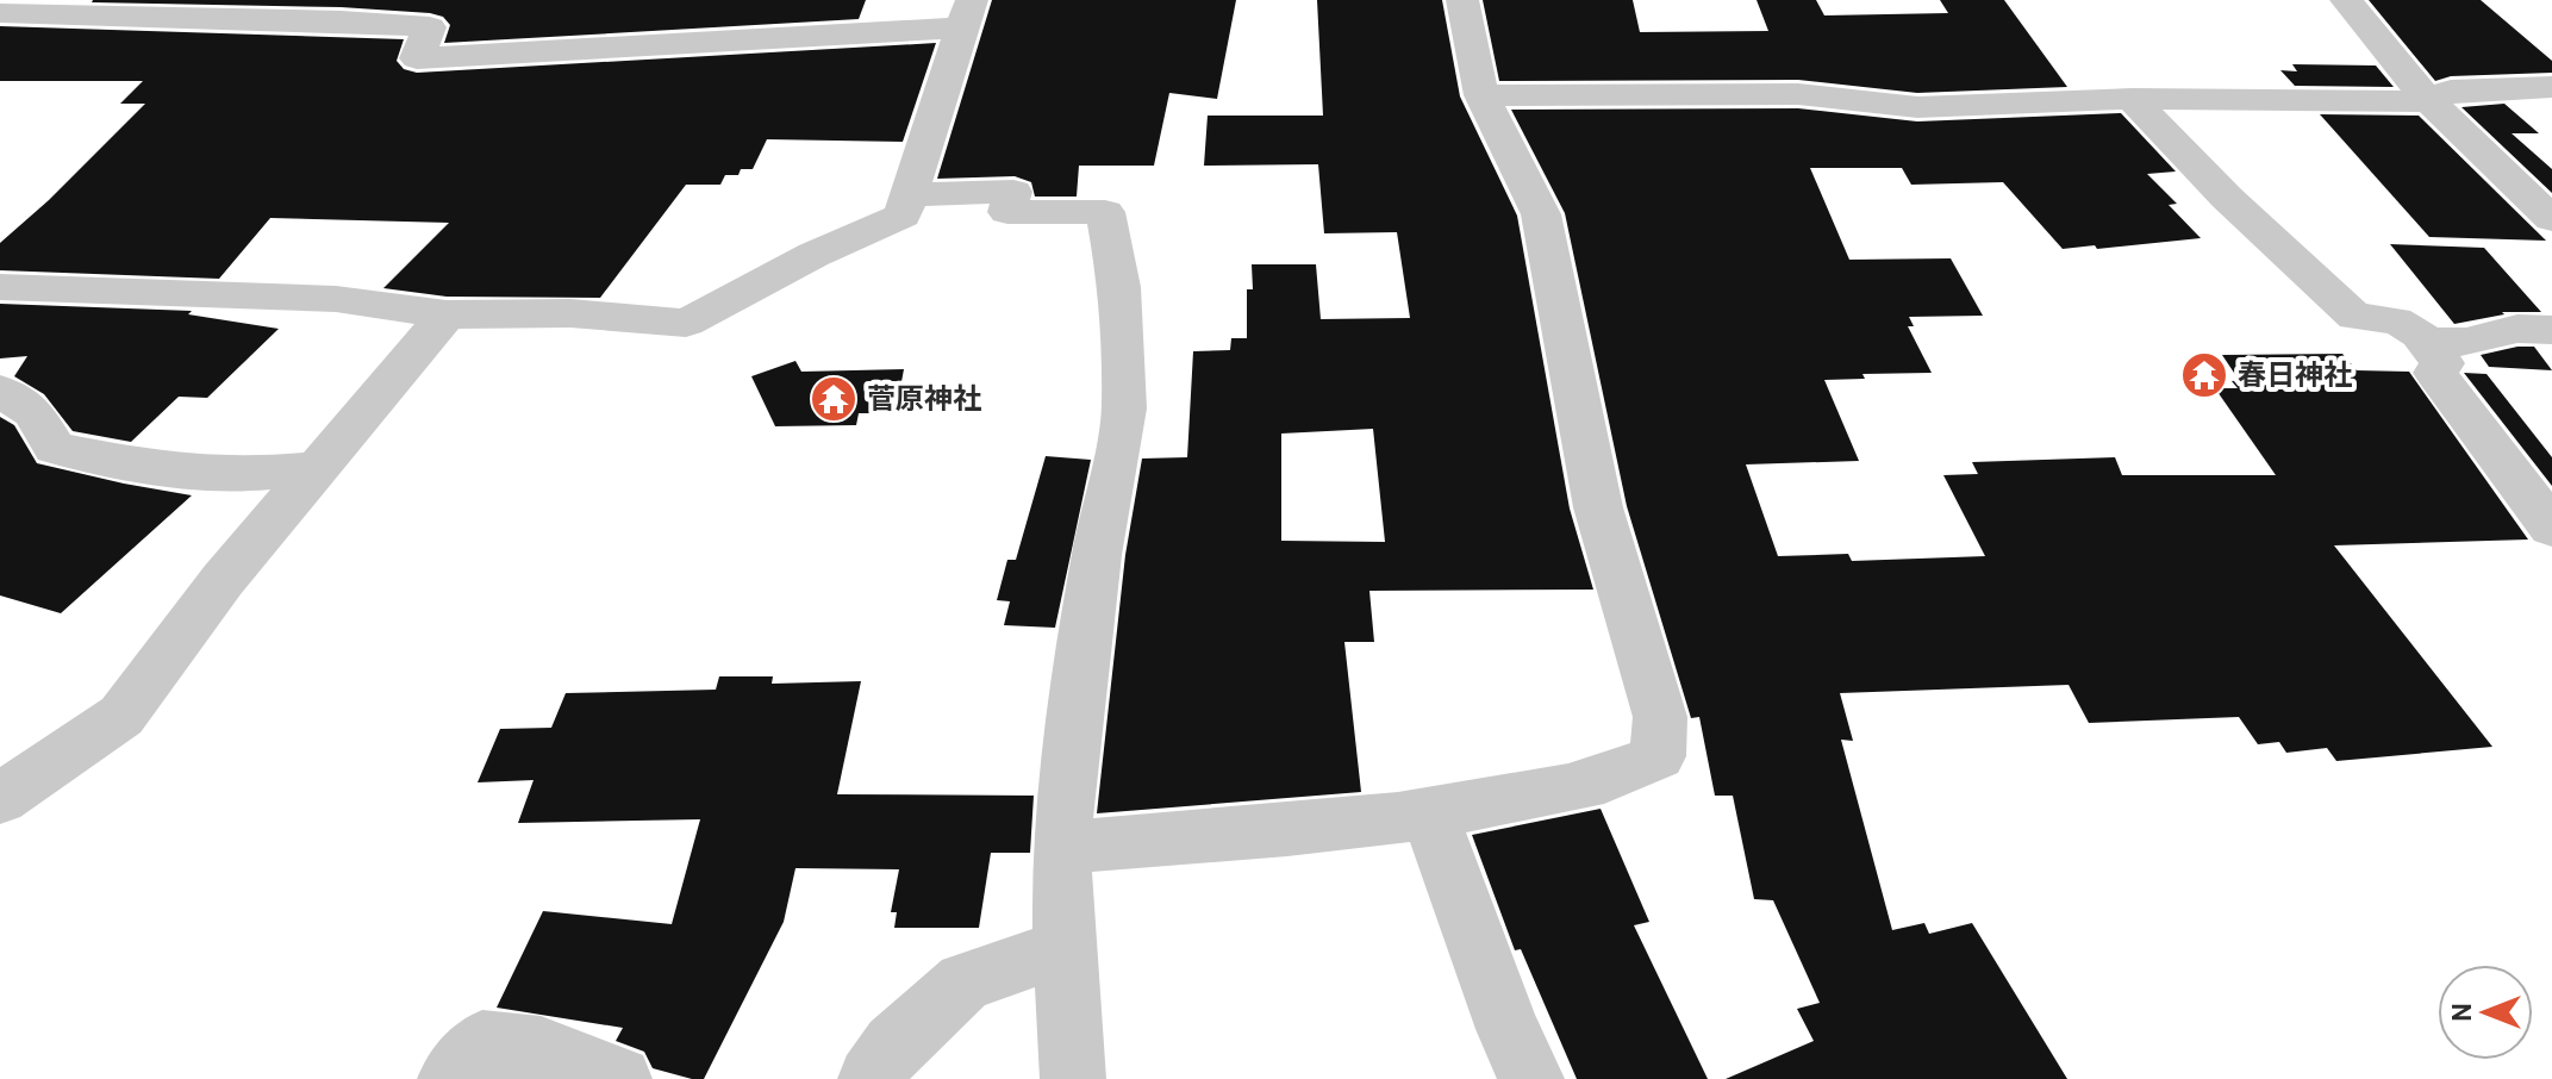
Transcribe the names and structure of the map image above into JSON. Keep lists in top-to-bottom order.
{
  "places": {
    "temple": ["春日神社", "菅原神社"]
  },
  "north": "left"
}
